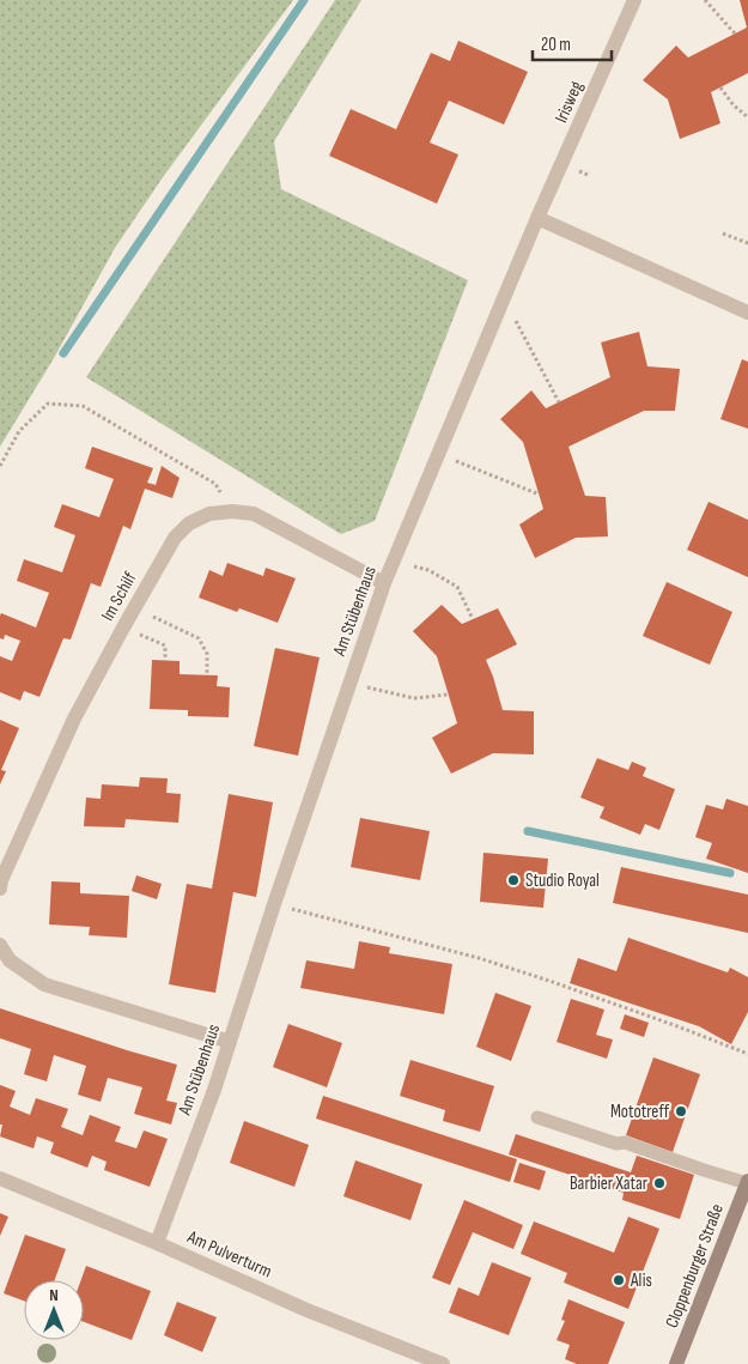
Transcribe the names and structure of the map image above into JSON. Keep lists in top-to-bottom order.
{
  "streets": {
    "main road": ["Cloppenburger Straße"],
    "street": [
      "Irisweg",
      "Im Schilf",
      "Am Stübenhaus",
      "Am Pulverturm"
    ]
  },
  "crossings": [
    ["Irisweg", "Am Stübenhaus"],
    ["Im Schilf", "Am Stübenhaus"],
    ["Am Stübenhaus", "Am Pulverturm"]
  ],
  "places": [
    "Studio Royal",
    "Mototreff",
    "Barbier Xatar",
    "Alis"
  ],
  "scale_bar": "20 m",
  "north": "top"
}
